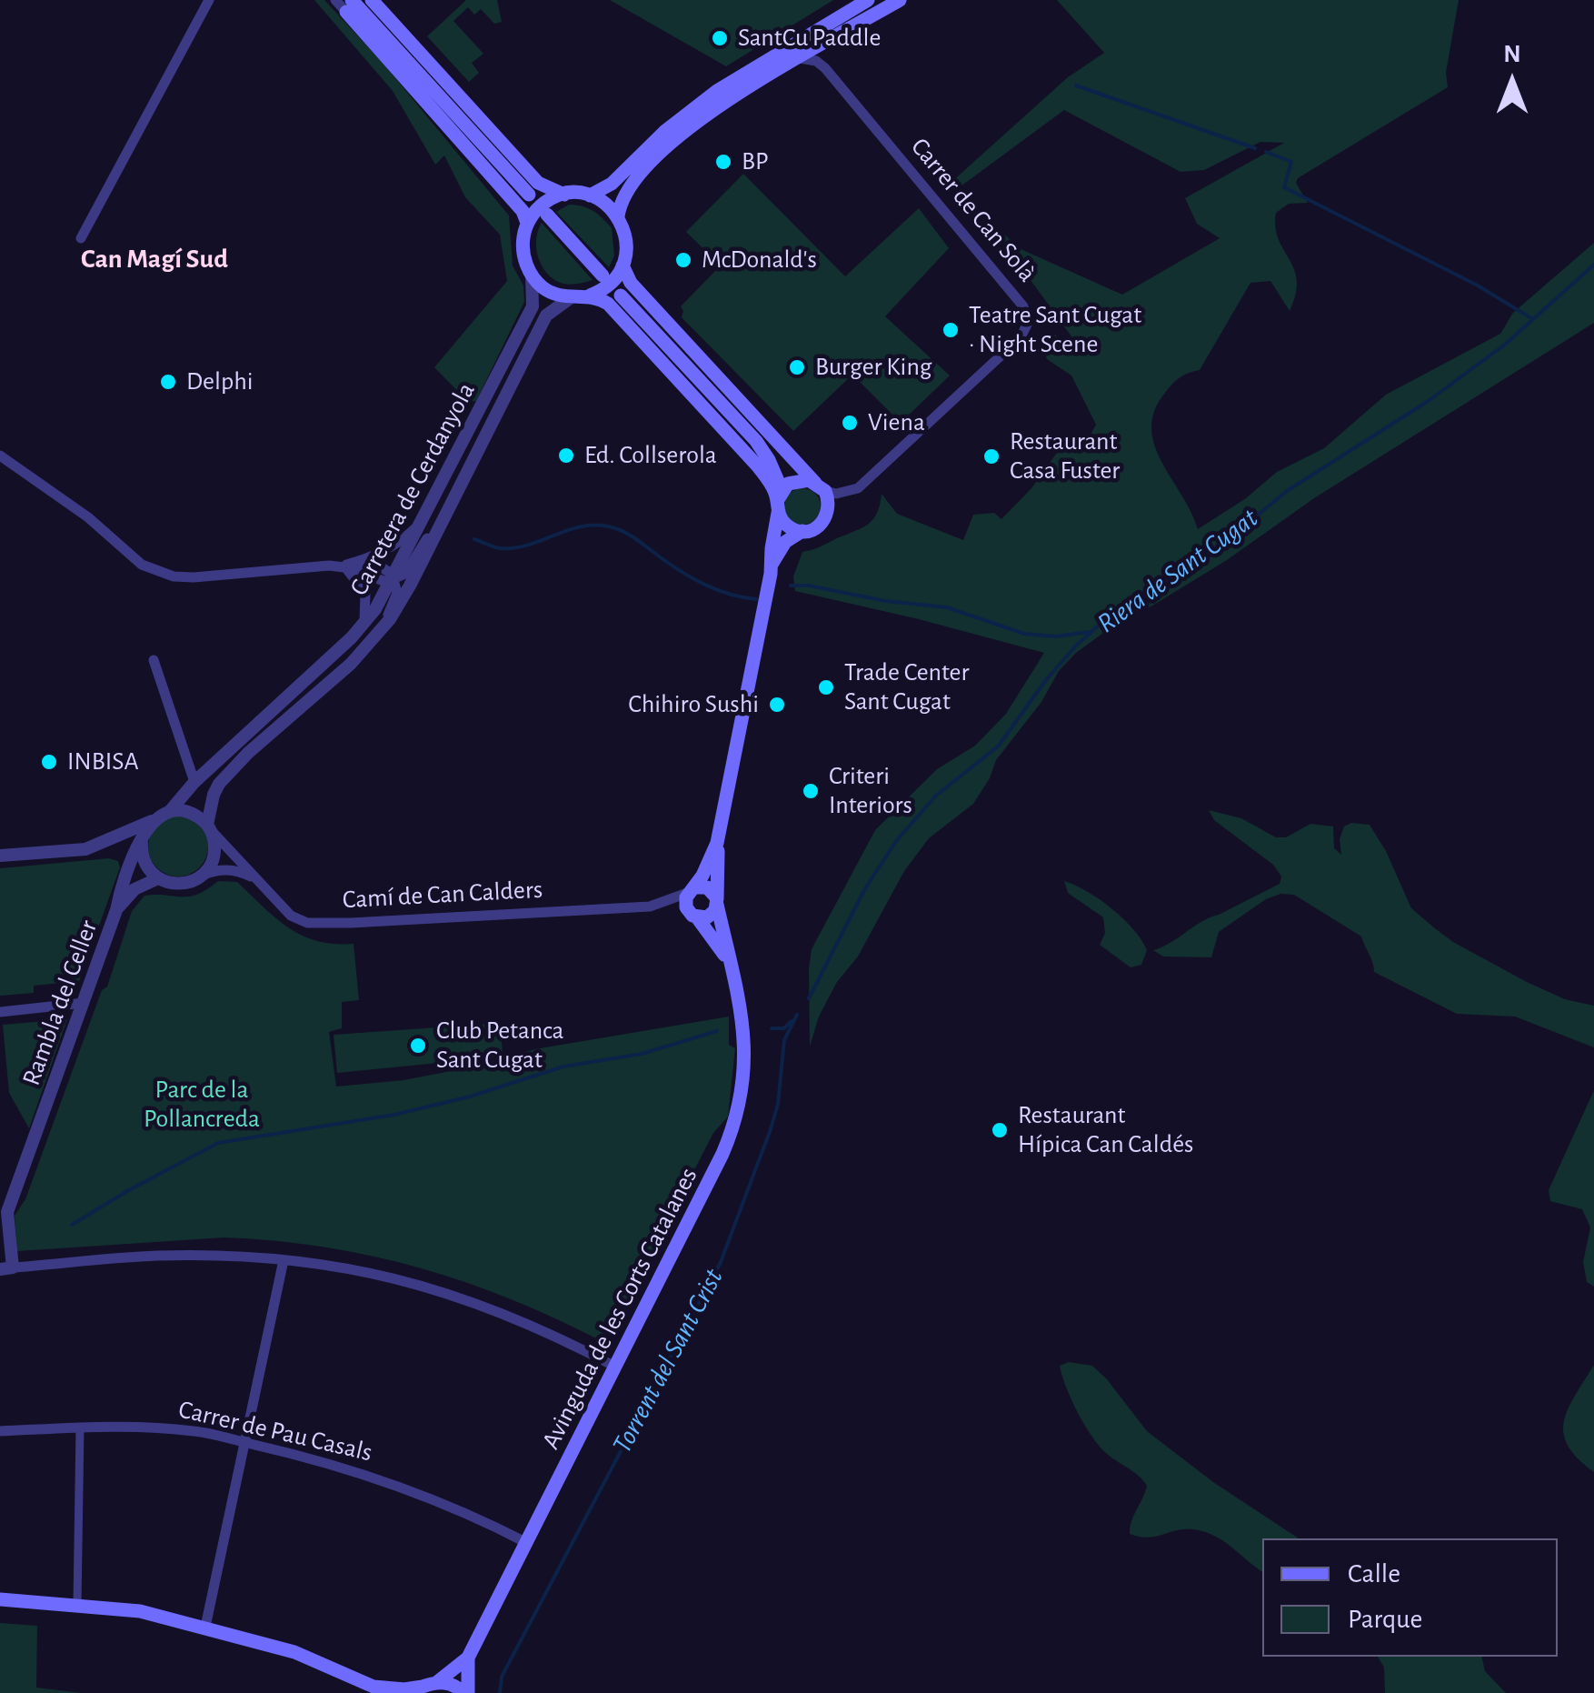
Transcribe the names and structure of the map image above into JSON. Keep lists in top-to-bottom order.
{
  "streets": {
    "main road": ["Avinguda de les Corts Catalanes"],
    "street": [
      "Carrer de Can Solà",
      "Carretera de Cerdanyola",
      "Camí de Can Calders",
      "Rambla del Celler",
      "Carrer de Pau Casals"
    ]
  },
  "crossings": [
    ["Carrer de Can Solà", "Avinguda de les Corts Catalanes"],
    ["Carretera de Cerdanyola", "Camí de Can Calders"],
    ["Carretera de Cerdanyola", "Rambla del Celler"],
    ["Camí de Can Calders", "Rambla del Celler"],
    ["Camí de Can Calders", "Avinguda de les Corts Catalanes"],
    ["Avinguda de les Corts Catalanes", "Carrer de Pau Casals"]
  ],
  "districts": ["Can Magí Sud"],
  "water": ["Riera de Sant Cugat", "Torrent del Sant Crist"],
  "parks": ["Parc de la Pollancreda"],
  "places": [
    "SantCu Paddle",
    "BP",
    "McDonald's",
    "Teatre Sant Cugat · Night Scene",
    "Burger King",
    "Delphi",
    "Viena",
    "Ed. Collserola",
    "Restaurant Casa Fuster",
    "Trade Center Sant Cugat",
    "Chihiro Sushi",
    "INBISA",
    "Criteri Interiors",
    "Club Petanca Sant Cugat",
    "Restaurant Hípica Can Caldés"
  ],
  "legend": ["Calle", "Parque"],
  "north": "top"
}
